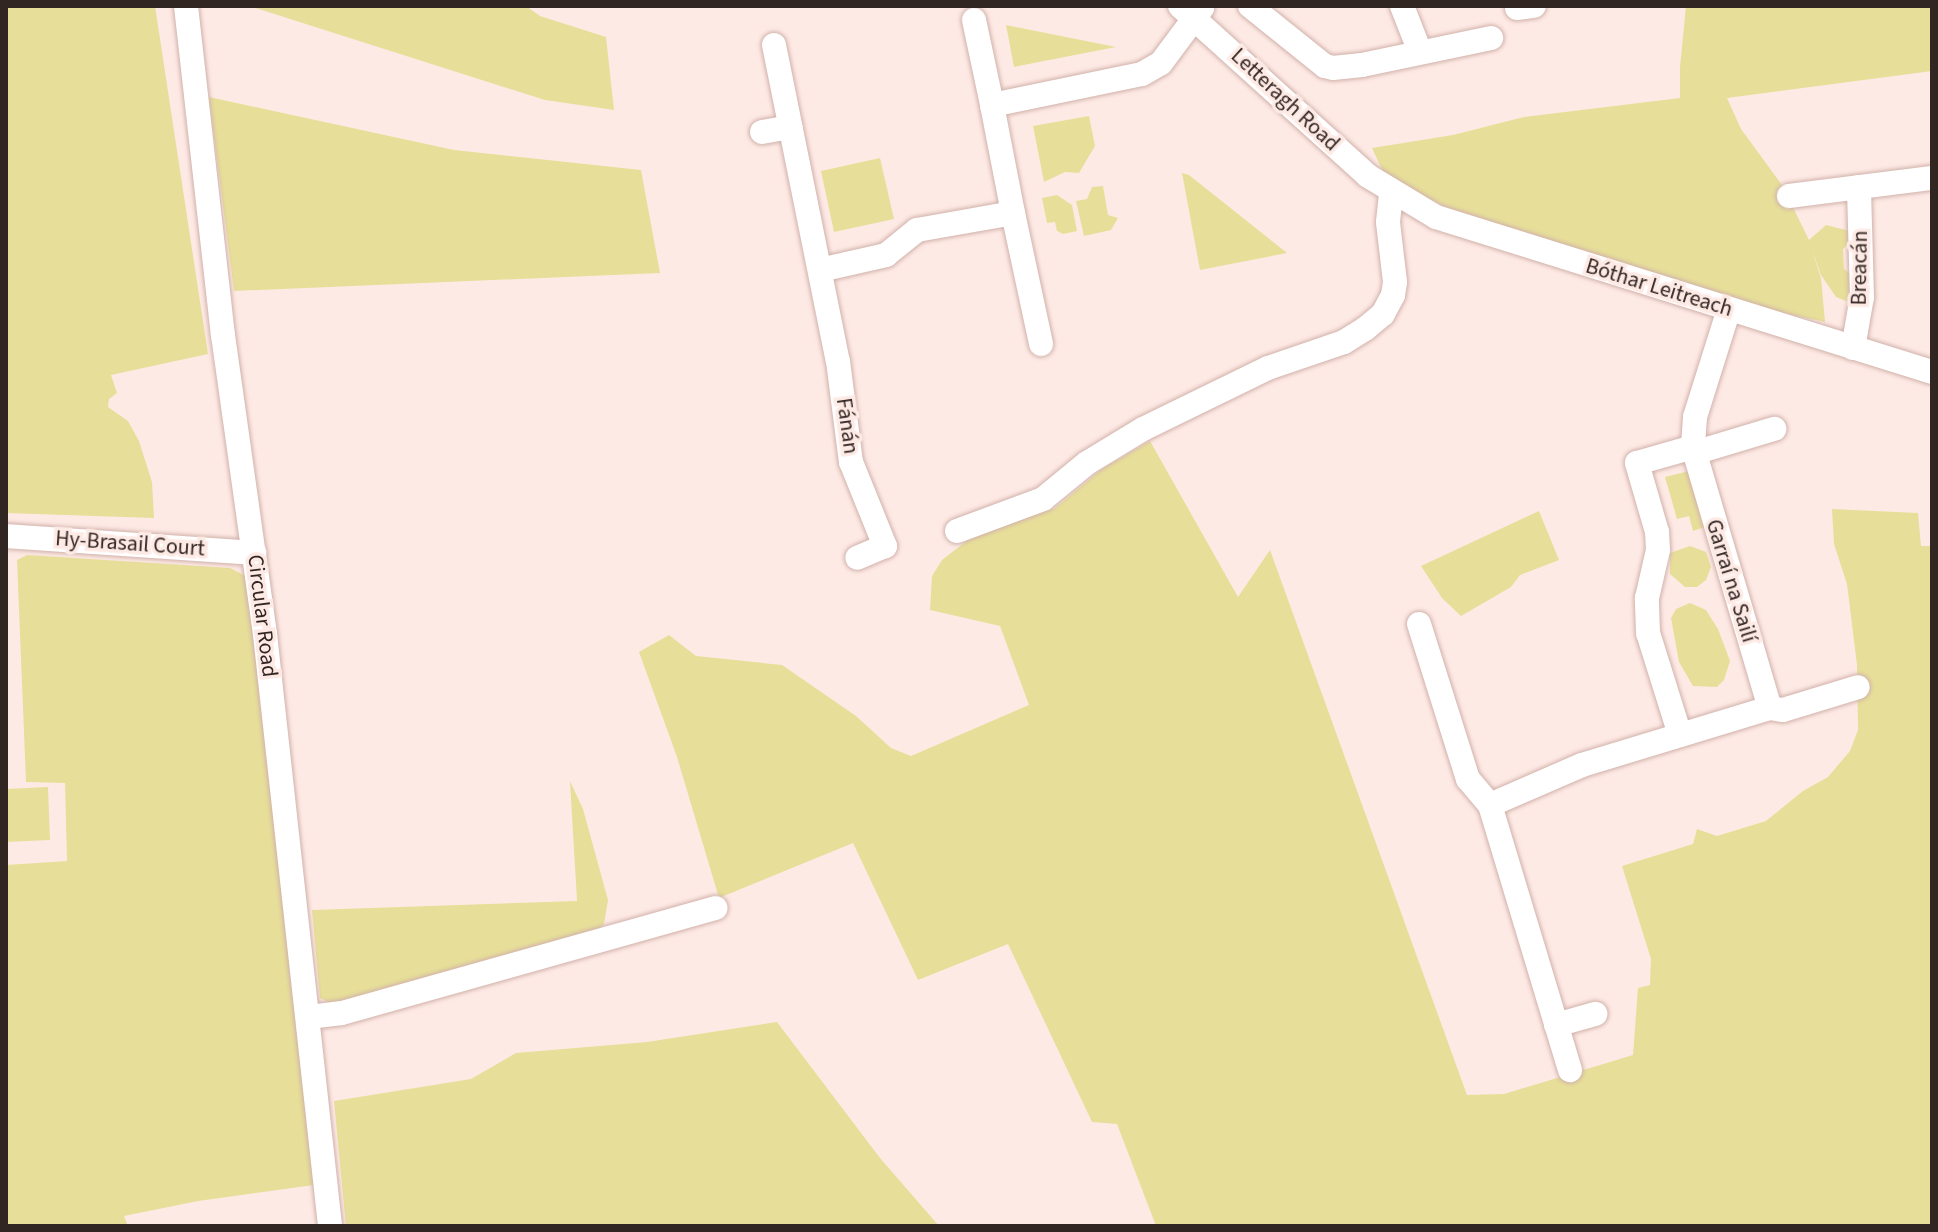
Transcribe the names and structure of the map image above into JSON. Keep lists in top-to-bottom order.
{
  "streets": {
    "street": [
      "Letteragh Road",
      "Breacán",
      "Bóthar Leitreach",
      "Fánán",
      "Hy-Brasail Court",
      "Garraí na Sailí",
      "Circular Road"
    ]
  },
  "crossings": [
    ["Letteragh Road", "Bóthar Leitreach"],
    ["Breacán", "Bóthar Leitreach"],
    ["Bóthar Leitreach", "Garraí na Sailí"],
    ["Hy-Brasail Court", "Circular Road"]
  ]
}
